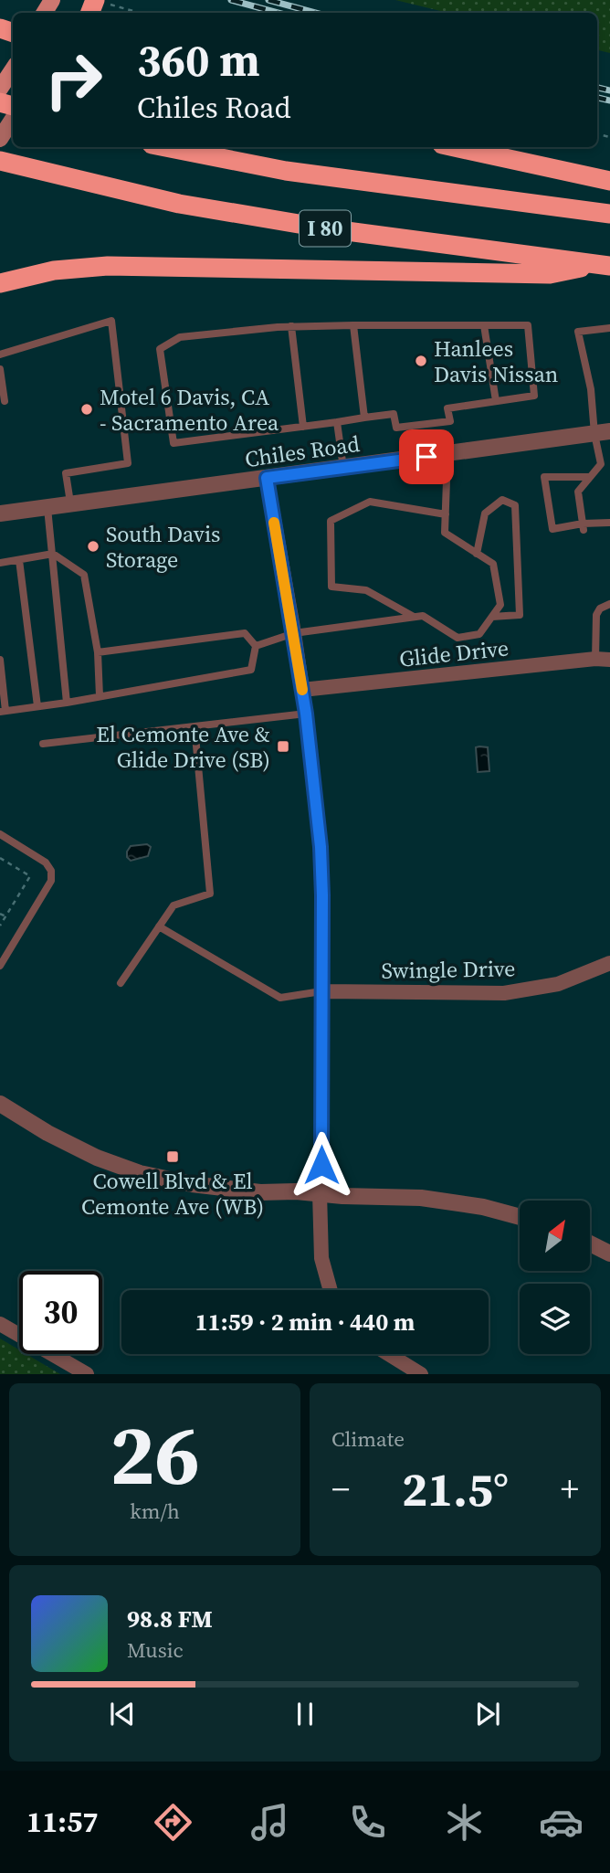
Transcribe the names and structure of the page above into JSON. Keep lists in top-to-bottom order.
{
  "streets": {
    "highway": ["I 80"],
    "street": ["Chiles Road", "Glide Drive", "Swingle Drive"]
  },
  "places": {
    "other": ["Hanlees Davis Nissan", "Motel 6 Davis, CA - Sacramento Area", "South Davis Storage"],
    "transit": ["El Cemonte Ave & Glide Drive (SB)", "Cowell Blvd & El Cemonte Ave (WB)"]
  },
  "north": "top right",
  "page": {
    "turn": ["360 m", "Chiles Road"],
    "limit": "30",
    "trip": "11:59 · 2 min · 440 m",
    "tile": [
      ["26", "km/h"],
      "Climate"
    ],
    "heat": ["−", "21.5°", "+"],
    "song": ["98.8 FM", "Music"],
    "tabs": "11:57"
  }
}
